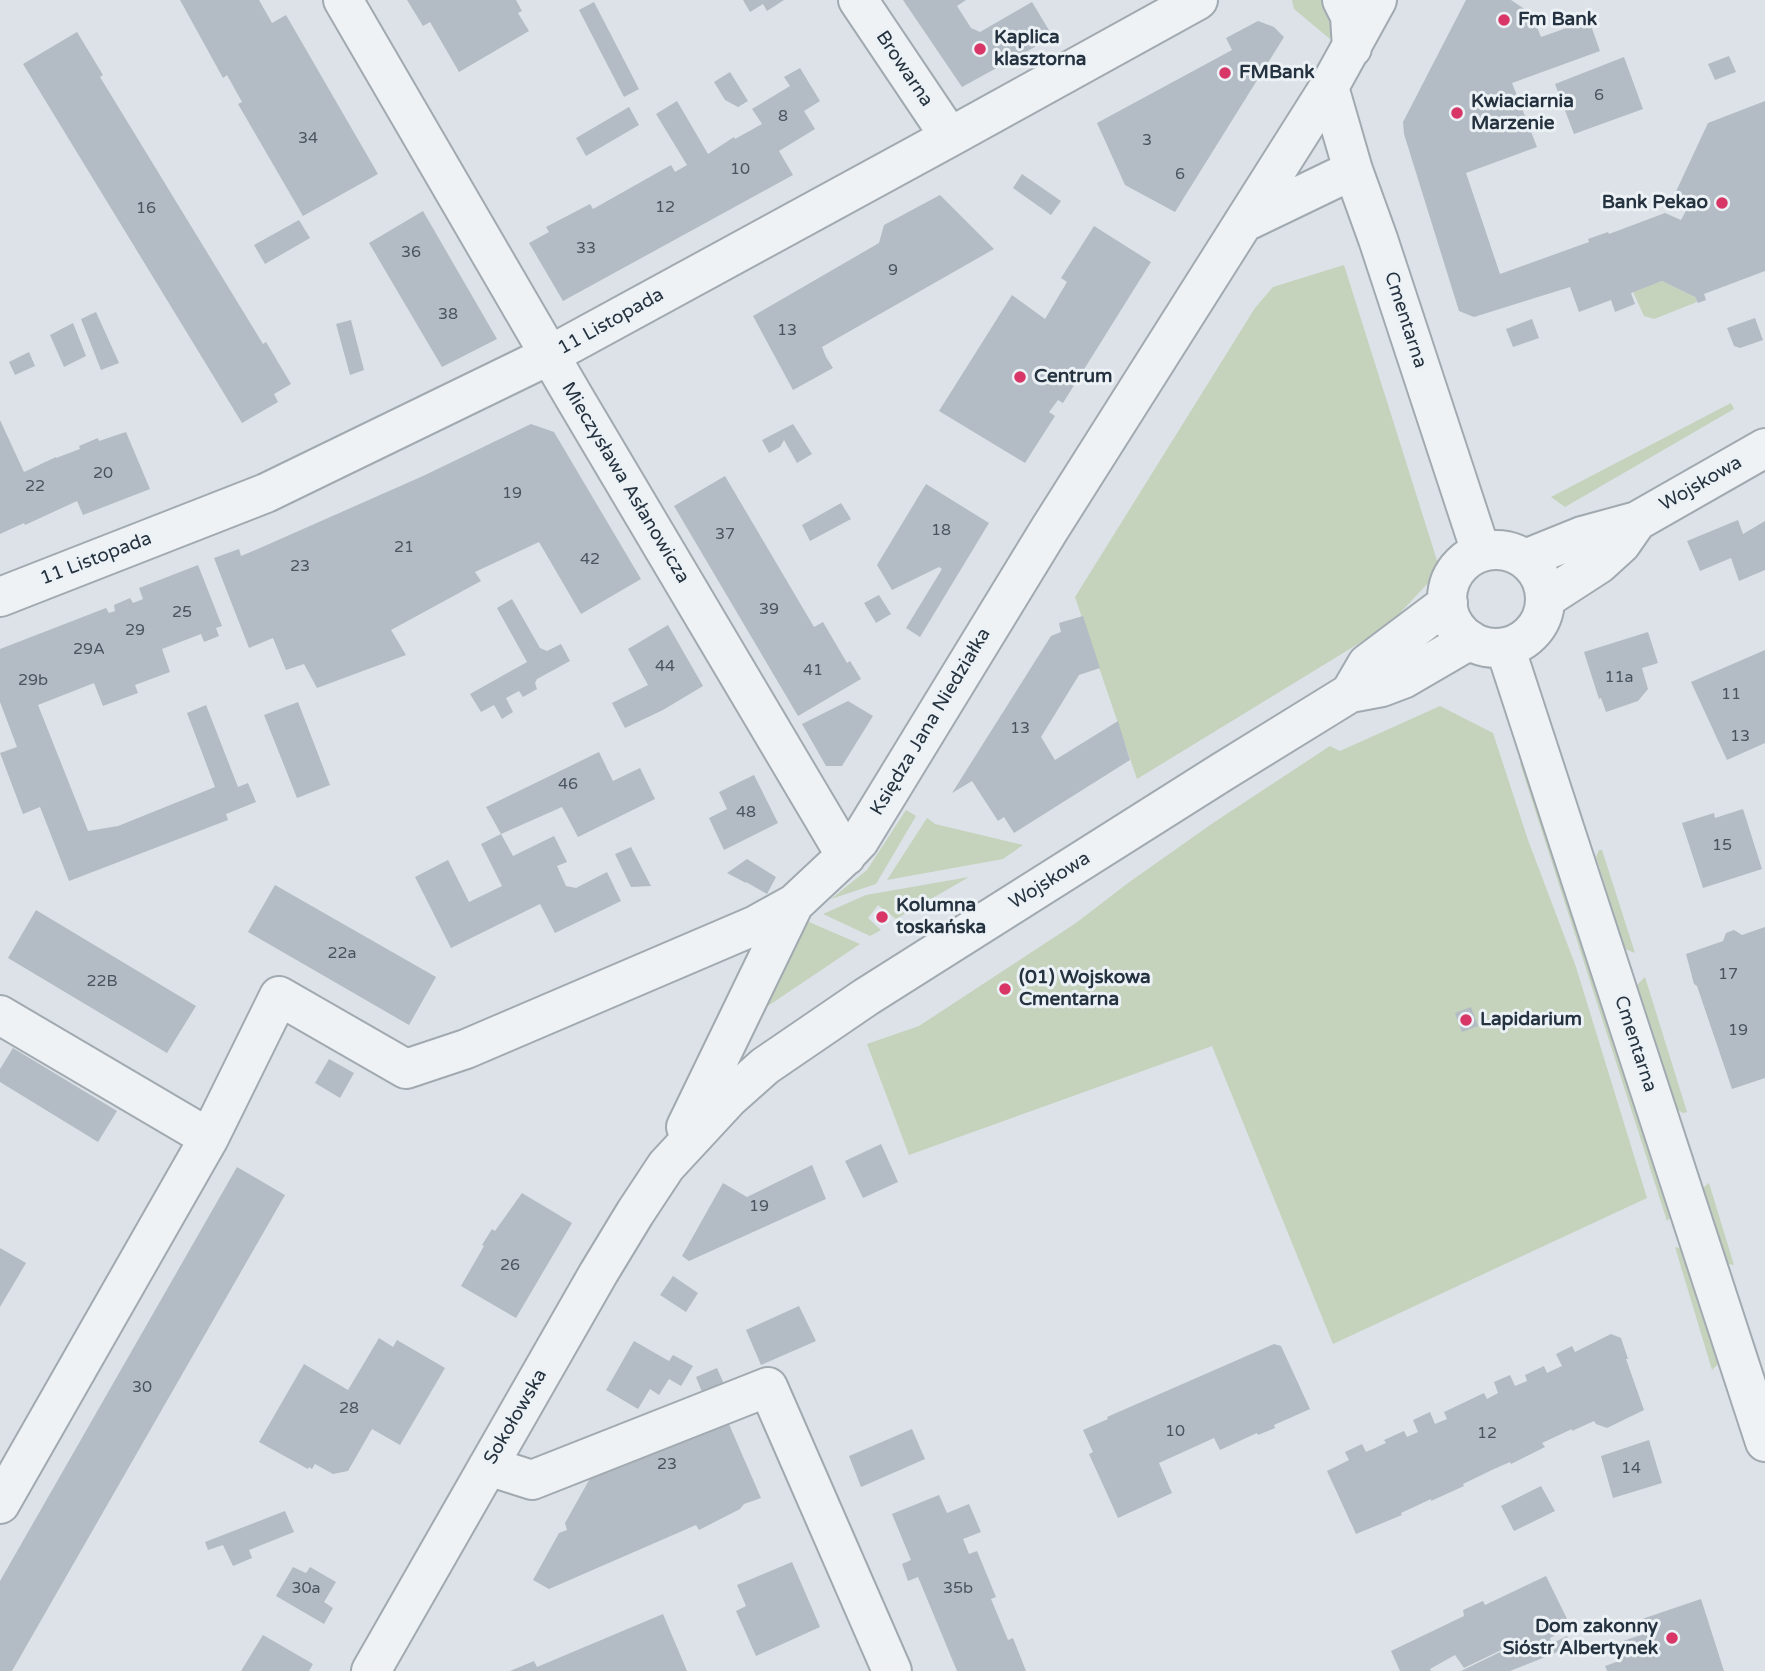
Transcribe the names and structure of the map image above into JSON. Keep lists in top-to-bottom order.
{
  "streets": {
    "street": [
      "Browarna",
      "Cmentarna",
      "11 Listopada",
      "Mieczysława Asłanowicza",
      "Wojskowa",
      "Księdza Jana Niedziałka",
      "Sokołowska"
    ]
  },
  "crossings": [
    ["Browarna", "11 Listopada"],
    ["Cmentarna", "Wojskowa"],
    ["Cmentarna", "Księdza Jana Niedziałka"],
    ["11 Listopada", "Mieczysława Asłanowicza"],
    ["Mieczysława Asłanowicza", "Księdza Jana Niedziałka"],
    ["Wojskowa", "Sokołowska"]
  ],
  "places": [
    "Fm Bank",
    "Kaplica klasztorna",
    "FMBank",
    "Kwiaciarnia Marzenie",
    "Bank Pekao",
    "Centrum",
    "Kolumna toskańska",
    "(01) Wojskowa Cmentarna",
    "Lapidarium",
    "Dom zakonny Sióstr Albertynek"
  ],
  "house_numbers": [
    "6",
    "8",
    "34",
    "3",
    "10",
    "6",
    "12",
    "16",
    "33",
    "36",
    "9",
    "38",
    "13",
    "20",
    "22",
    "19",
    "18",
    "37",
    "21",
    "42",
    "23",
    "39",
    "25",
    "29",
    "29A",
    "44",
    "41",
    "11a",
    "29b",
    "11",
    "13",
    "13",
    "46",
    "48",
    "15",
    "22a",
    "17",
    "22B",
    "19",
    "19",
    "26",
    "30",
    "28",
    "10",
    "12",
    "23",
    "14",
    "30a",
    "35b"
  ]
}
